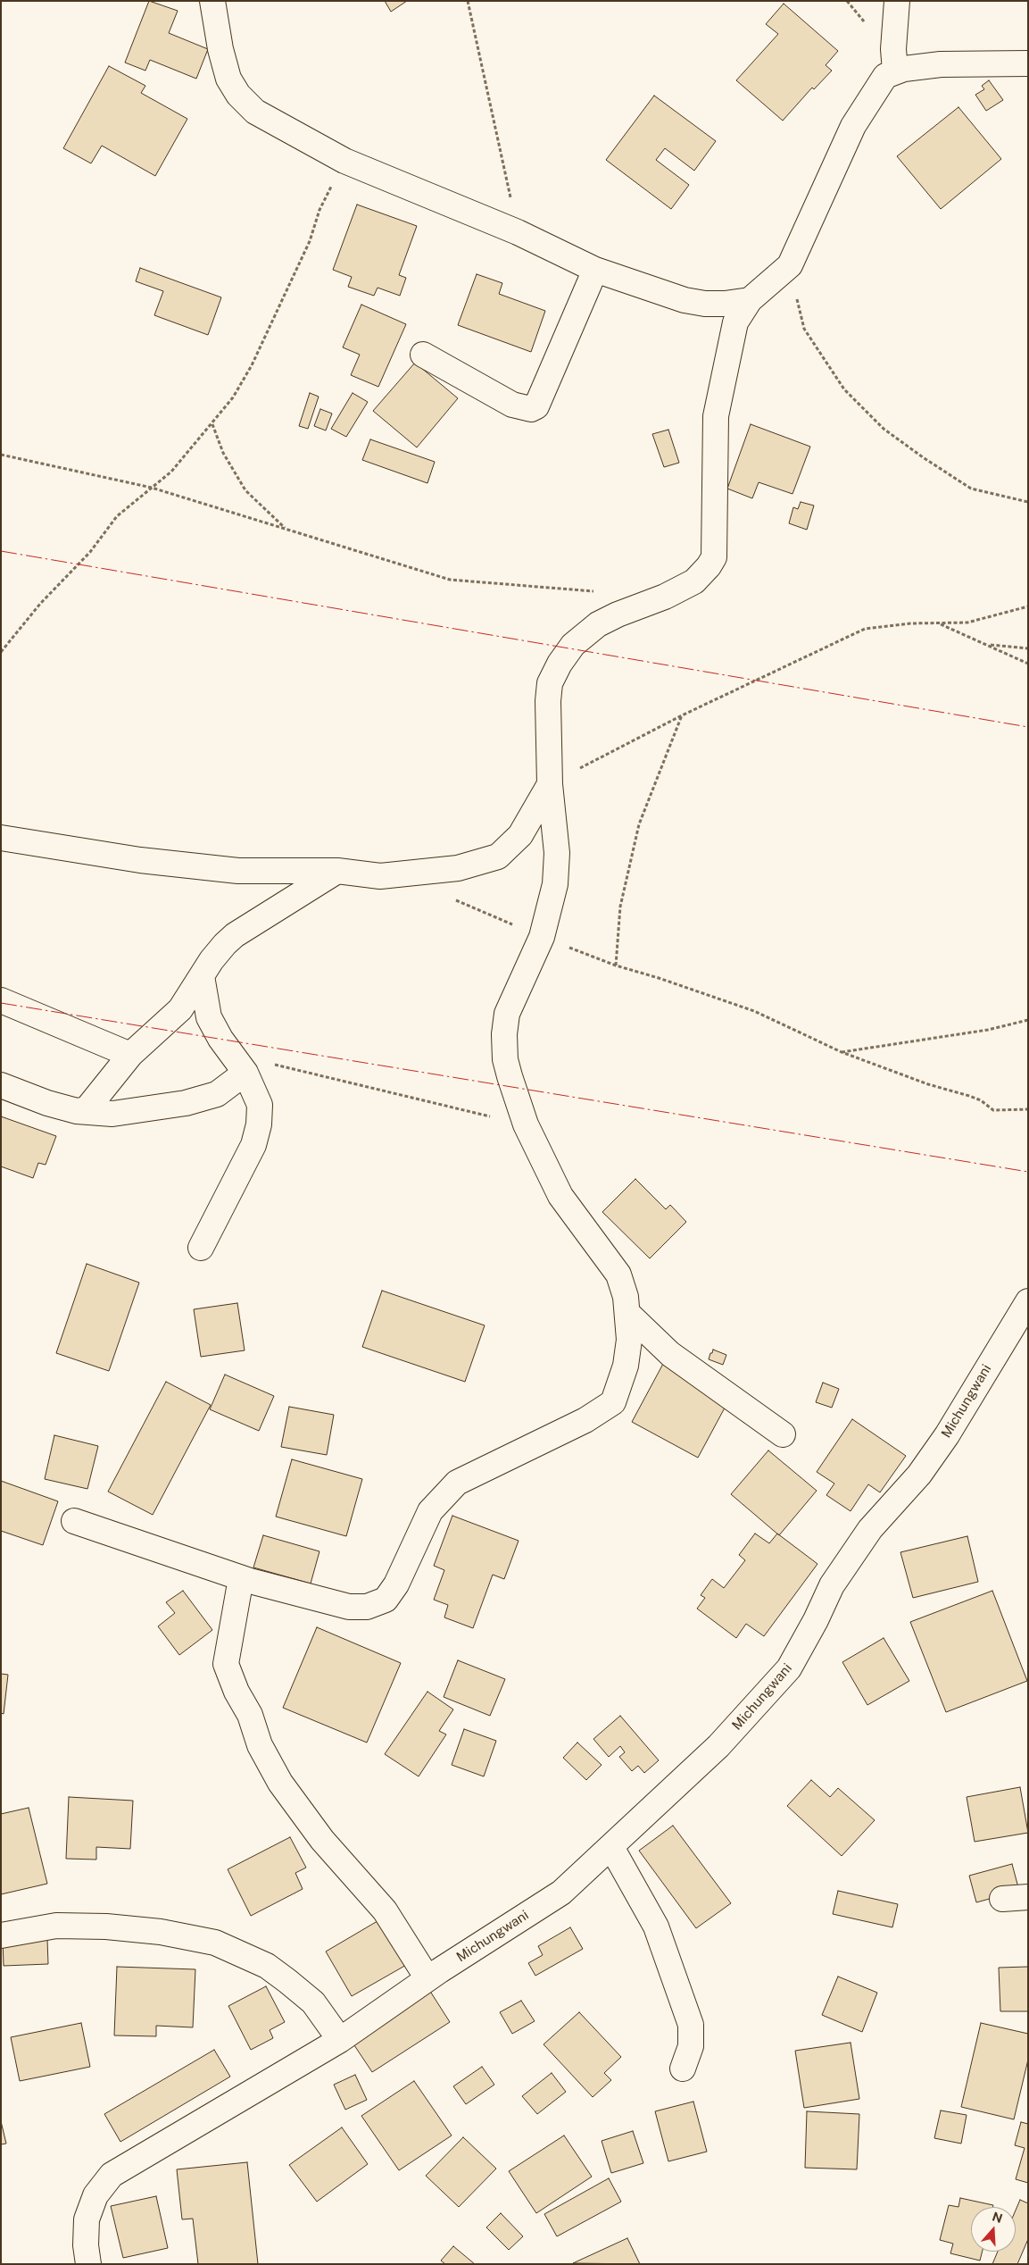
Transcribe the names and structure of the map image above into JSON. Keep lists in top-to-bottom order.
{
  "streets": {
    "street": ["Michungwani"]
  },
  "north": "top"
}
